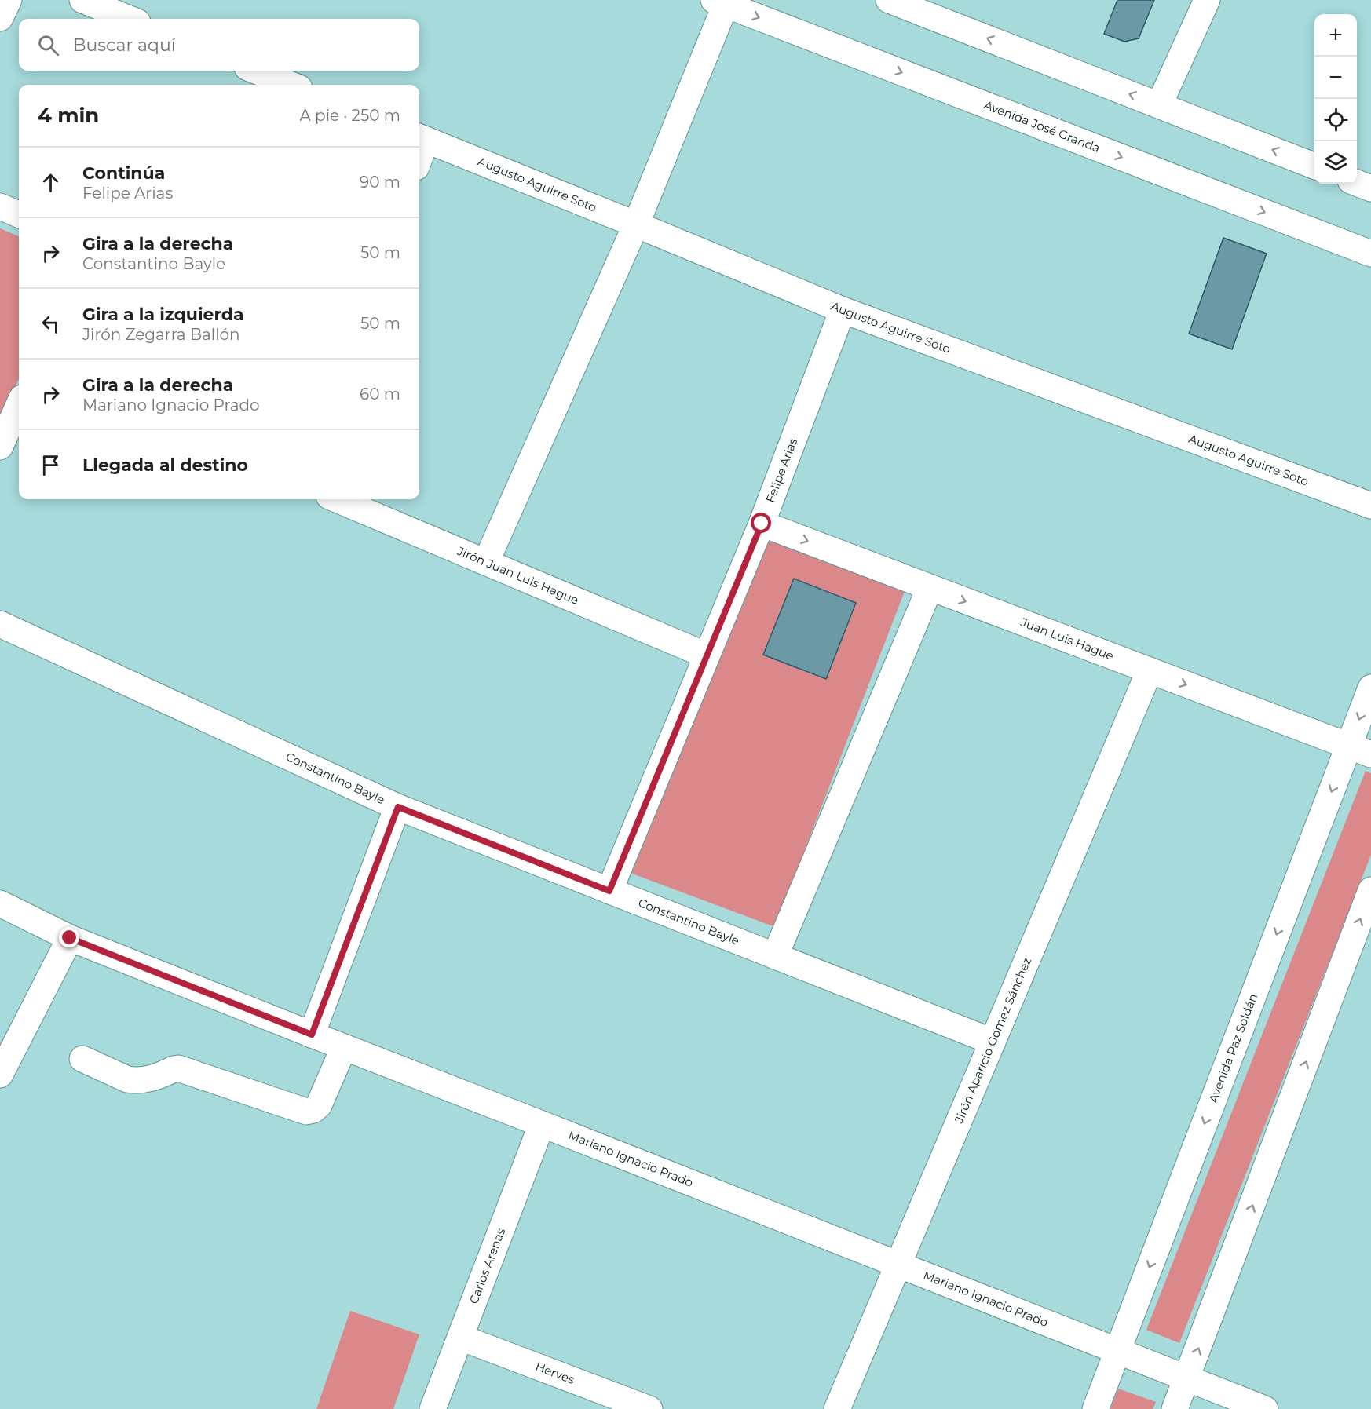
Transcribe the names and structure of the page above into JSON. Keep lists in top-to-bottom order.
{
  "streets": {
    "street": [
      "Avenida José Granda",
      "Augusto Aguirre Soto",
      "Felipe Arias",
      "Jirón Juan Luis Hague",
      "Juan Luis Hague",
      "Constantino Bayle",
      "Jirón Aparicio Gomez Sánchez",
      "Avenida Paz Soldán",
      "Mariano Ignacio Prado",
      "Carlos Arenas",
      "Herves"
    ]
  },
  "crossings": [
    ["Augusto Aguirre Soto", "Felipe Arias"],
    ["Felipe Arias", "Jirón Juan Luis Hague"],
    ["Felipe Arias", "Juan Luis Hague"],
    ["Felipe Arias", "Constantino Bayle"],
    ["Juan Luis Hague", "Jirón Aparicio Gomez Sánchez"],
    ["Juan Luis Hague", "Avenida Paz Soldán"],
    ["Constantino Bayle", "Jirón Aparicio Gomez Sánchez"],
    ["Jirón Aparicio Gomez Sánchez", "Mariano Ignacio Prado"],
    ["Avenida Paz Soldán", "Mariano Ignacio Prado"],
    ["Mariano Ignacio Prado", "Carlos Arenas"],
    ["Carlos Arenas", "Herves"]
  ],
  "one_way": ["Juan Luis Hague"],
  "page": {
    "map_buttons": ["+", "−"],
    "search": "Buscar aquí",
    "heading": ["4 min", "A pie · 250 m"],
    "list": [
      ["Continúa", "Felipe Arias", "90 m"],
      ["Gira a la derecha", "Constantino Bayle", "50 m"],
      ["Gira a la izquierda", "Jirón Zegarra Ballón", "50 m"],
      ["Gira a la derecha", "Mariano Ignacio Prado", "60 m"],
      "Llegada al destino"
    ]
  }
}
